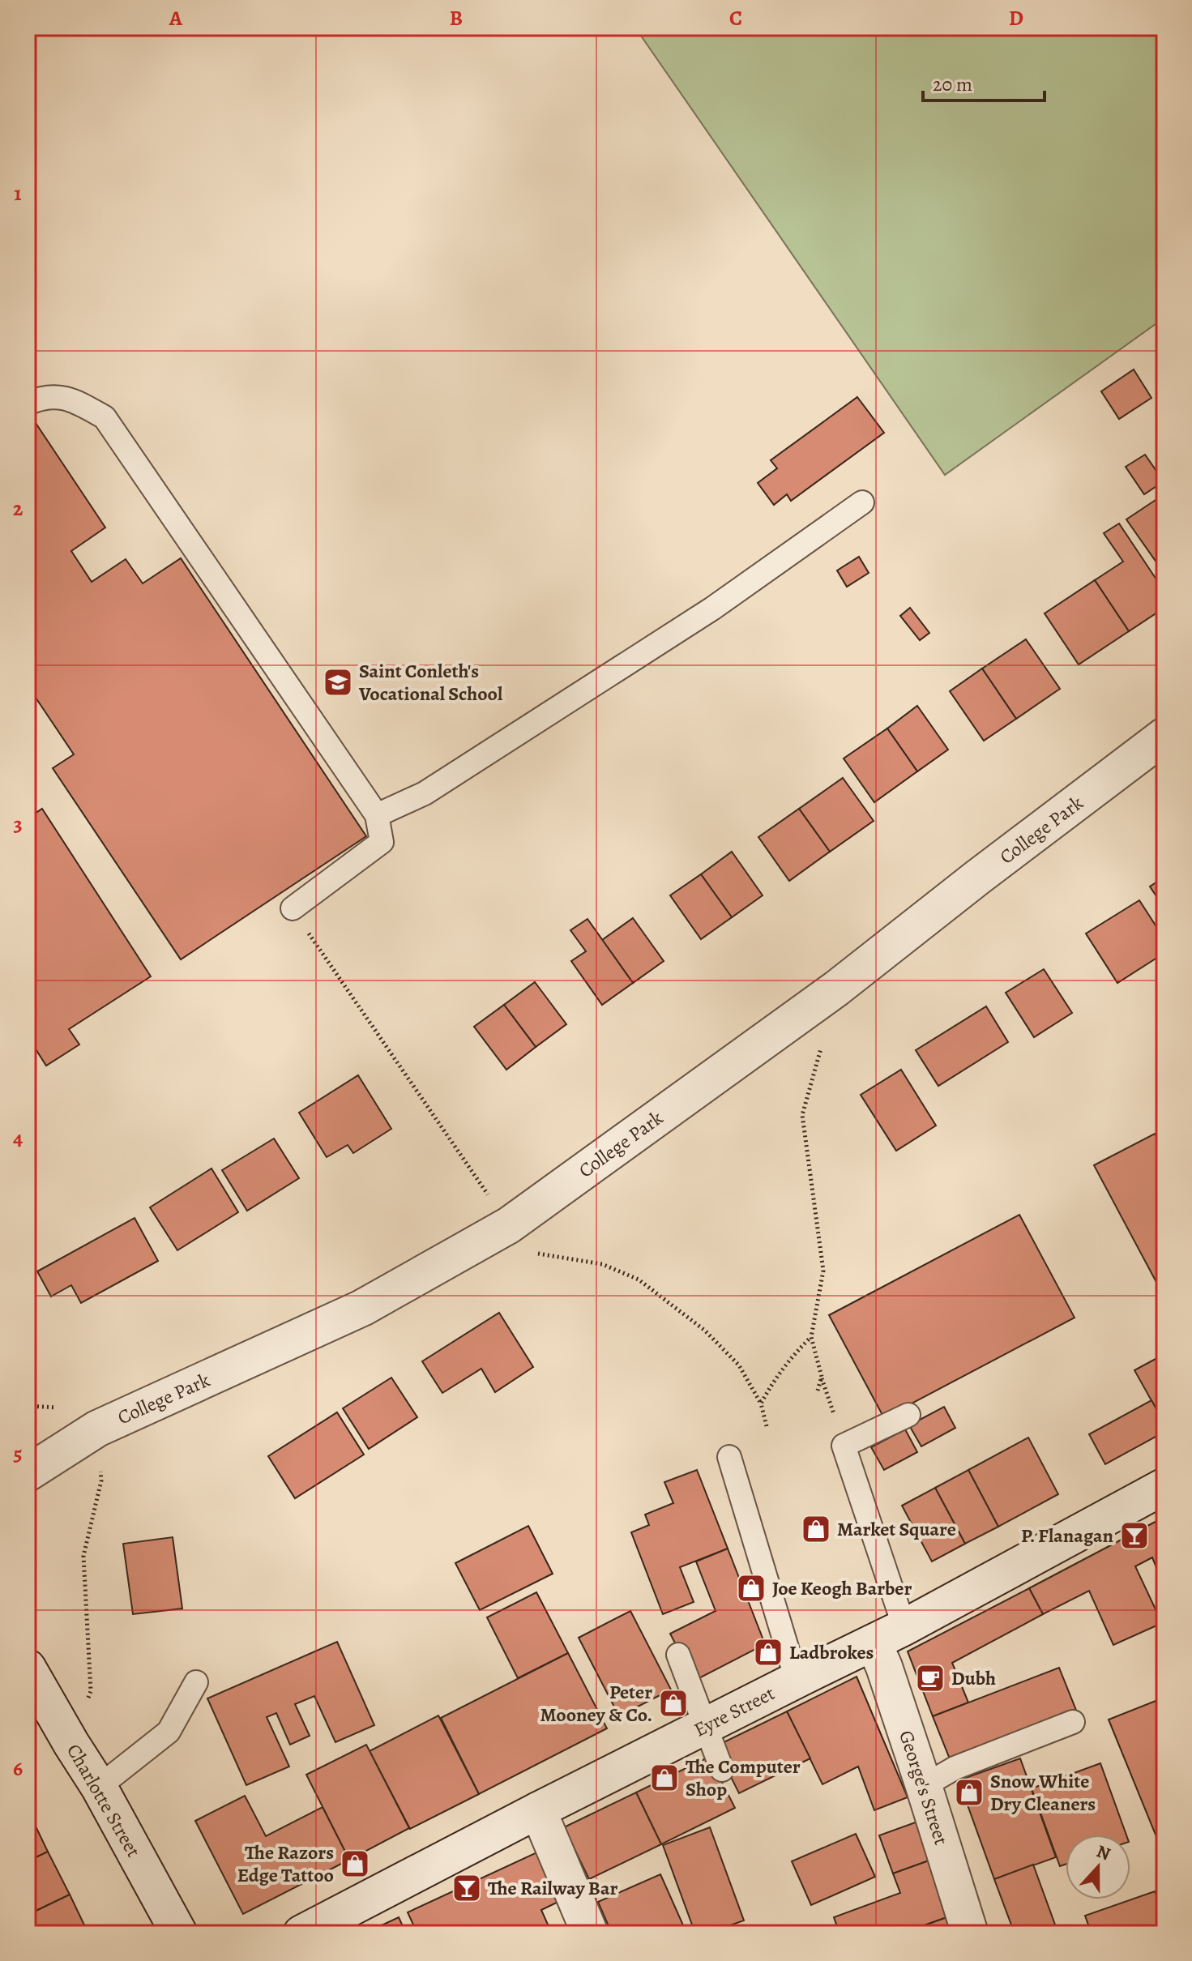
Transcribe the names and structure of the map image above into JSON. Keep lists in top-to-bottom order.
{
  "streets": {
    "street": [
      "College Park",
      "Eyre Street",
      "George's Street",
      "Charlotte Street"
    ]
  },
  "crossings": [
    ["Eyre Street", "George's Street"]
  ],
  "places": {
    "school or university": ["Saint Conleth's Vocational School"],
    "shop": [
      "Market Square",
      "Joe Keogh Barber",
      "Ladbrokes",
      "Peter Mooney & Co.",
      "The Computer Shop",
      "Snow White Dry Cleaners",
      "The Razors Edge Tattoo"
    ],
    "bar": ["P. Flanagan", "The Railway Bar"],
    "cafe": ["Dubh"]
  },
  "scale_bar": "20 m",
  "north": "top",
  "grid": {
    "columns": [
      "A",
      "B",
      "C",
      "D"
    ],
    "rows": [
      "1",
      "2",
      "3",
      "4",
      "5",
      "6"
    ]
  }
}
